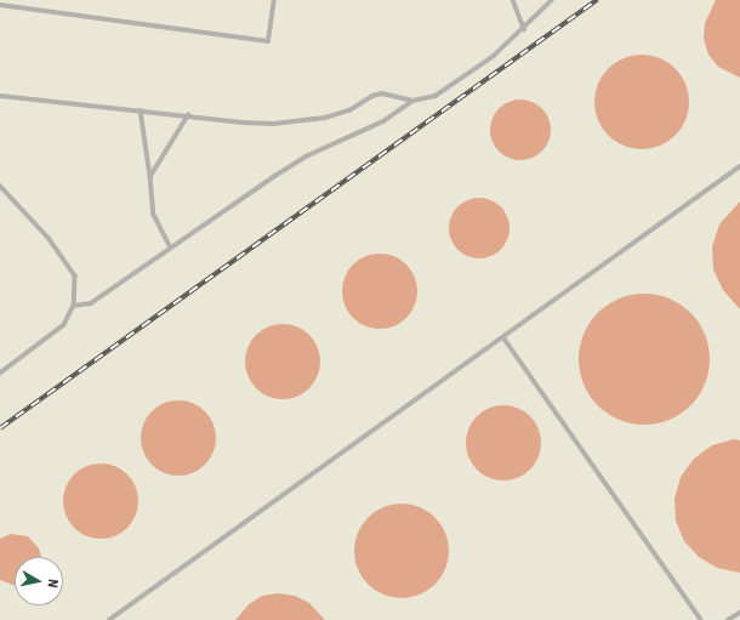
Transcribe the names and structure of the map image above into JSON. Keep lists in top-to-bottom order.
{
  "north": "right"
}
